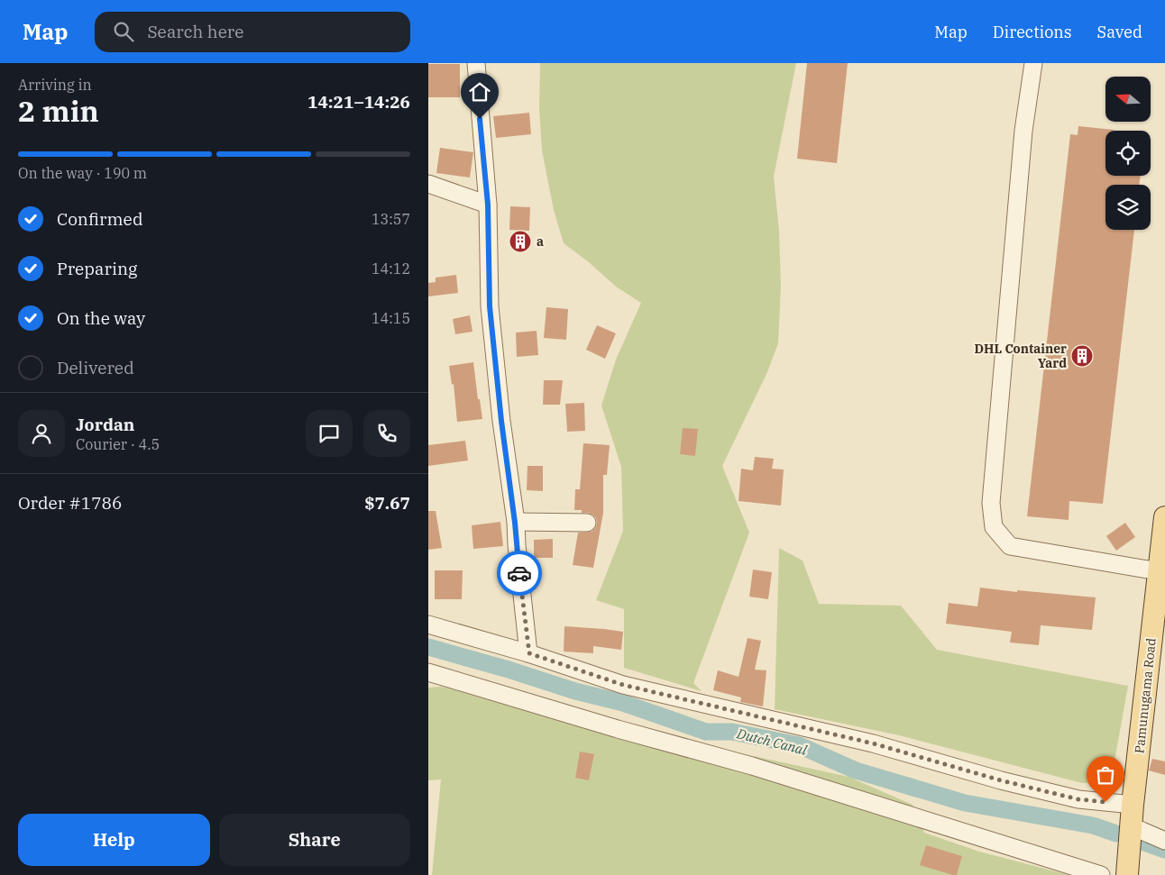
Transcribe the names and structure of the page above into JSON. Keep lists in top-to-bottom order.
{
  "streets": {
    "main road": ["Pamunugama Road"]
  },
  "water": ["Dutch Canal"],
  "places": {
    "building": ["a", "DHL Container Yard"]
  },
  "north": "left",
  "page": {
    "header": "Map",
    "search": "Search here",
    "nav": ["Map", "Directions", "Saved"],
    "heading": ["2 min", "Arriving in", "14:21–14:26"],
    "panel": [
      "Jordan",
      "Courier · 4.5",
      "Order #1786",
      "$7.67"
    ],
    "bar": "On the way · 190 m",
    "list": [
      ["Confirmed", "13:57"],
      ["Preparing", "14:12"],
      ["On the way", "14:15"],
      "Delivered"
    ],
    "buttons": ["Help", "Share"]
  }
}
